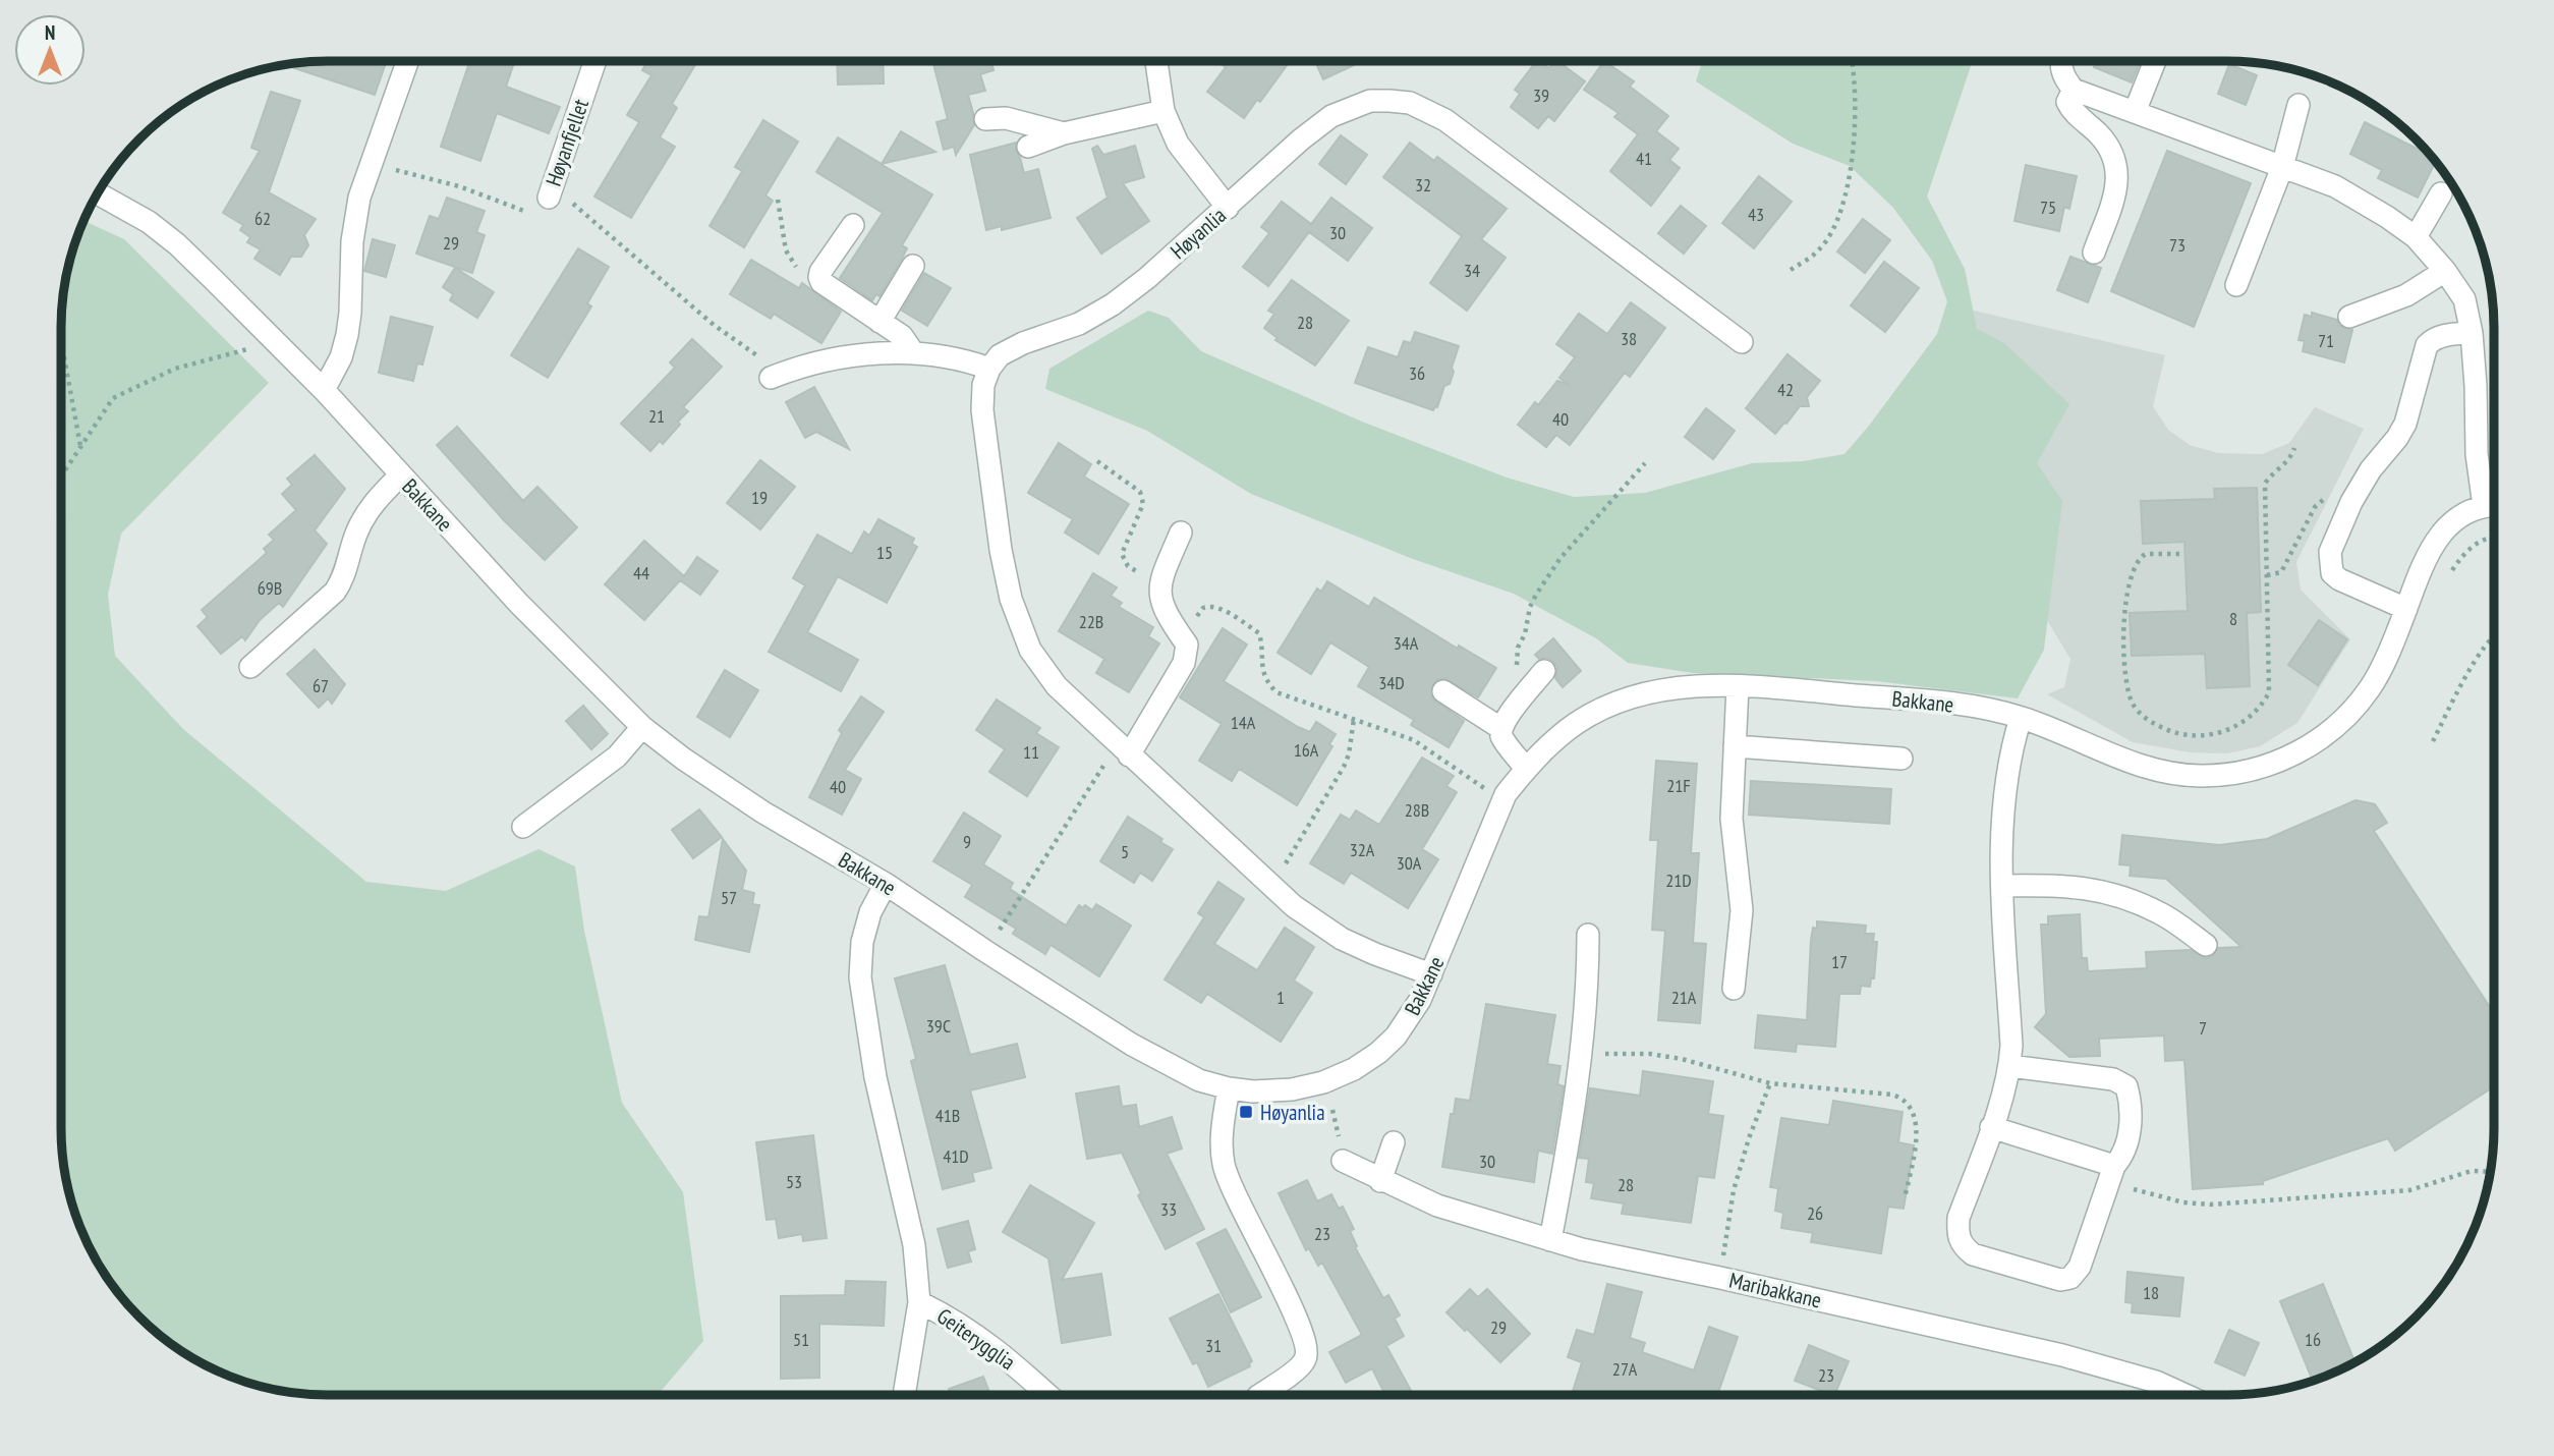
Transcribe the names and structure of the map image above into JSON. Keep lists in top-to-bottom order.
{
  "streets": {
    "street": [
      "Høyanfjellet",
      "Høyanlia",
      "Bakkane",
      "Maribakkane",
      "Geiterygglia"
    ]
  },
  "places": {
    "transit": ["Høyanlia"]
  },
  "house_numbers": [
    "39",
    "41",
    "32",
    "75",
    "43",
    "62",
    "30",
    "29",
    "73",
    "34",
    "28",
    "38",
    "71",
    "36",
    "42",
    "21",
    "40",
    "19",
    "15",
    "44",
    "69B",
    "8",
    "22B",
    "34A",
    "34D",
    "67",
    "14A",
    "16A",
    "11",
    "21F",
    "40",
    "28B",
    "9",
    "32A",
    "5",
    "30A",
    "21D",
    "57",
    "17",
    "1",
    "21A",
    "39C",
    "7",
    "41B",
    "41D",
    "30",
    "53",
    "28",
    "33",
    "26",
    "23",
    "18",
    "29",
    "51",
    "16",
    "31",
    "27A",
    "23"
  ],
  "north": "top"
}
